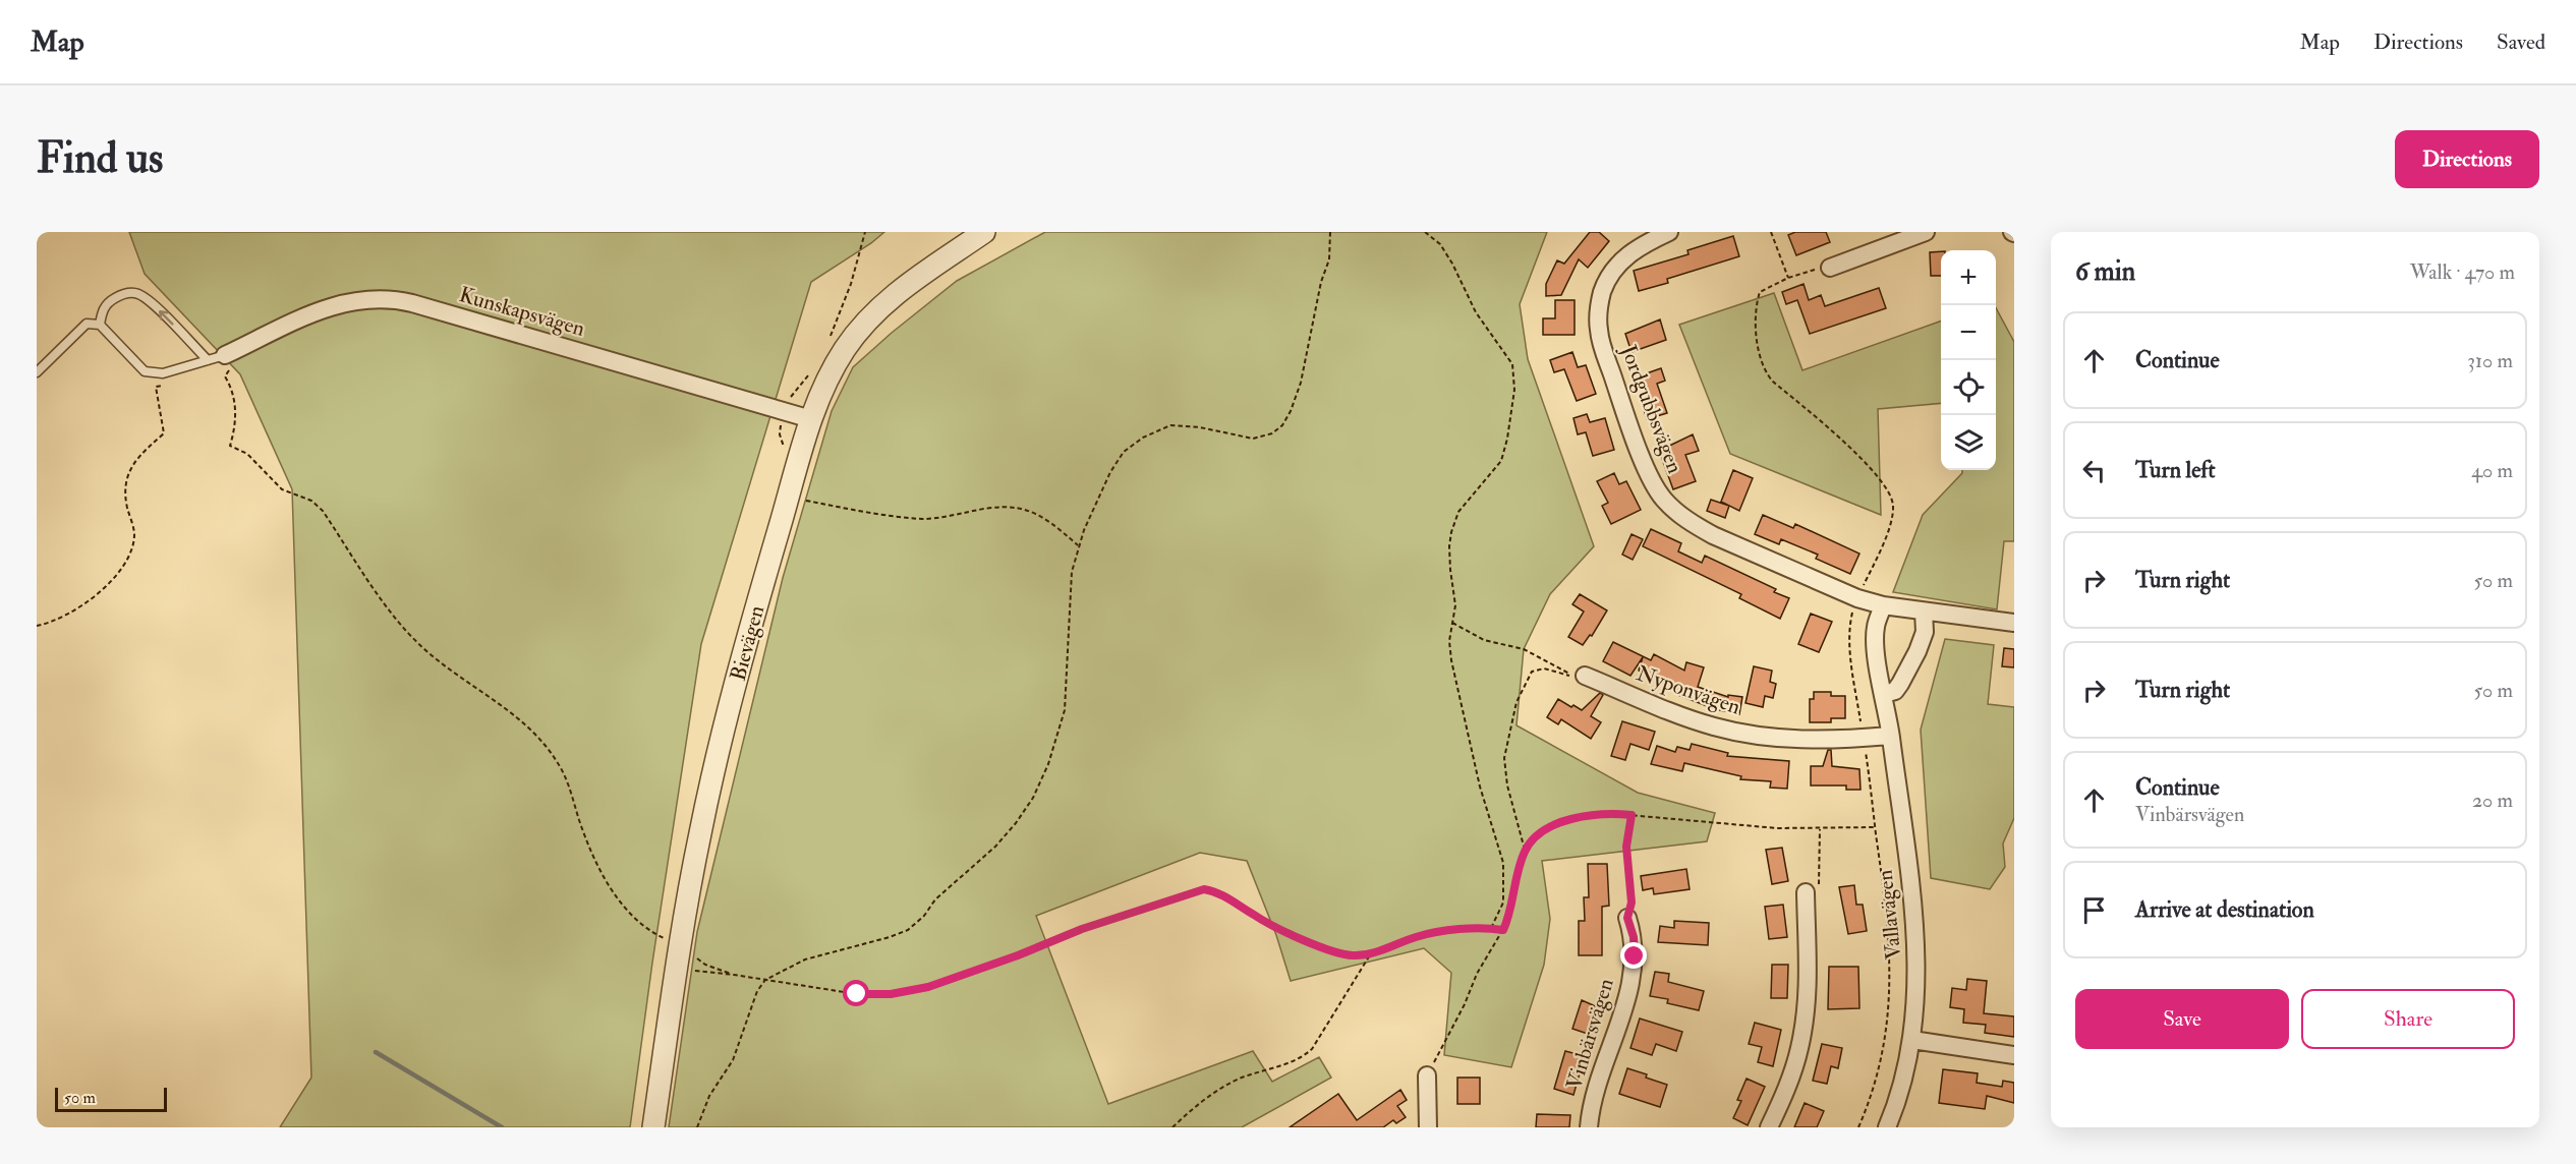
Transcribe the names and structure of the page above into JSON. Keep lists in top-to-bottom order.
{
  "streets": {
    "street": [
      "Kunskapsvägen",
      "Jordgubbsvägen",
      "Bievägen",
      "Nyponvägen",
      "Vallavägen",
      "Vinbärsvägen"
    ]
  },
  "crossings": [
    ["Kunskapsvägen", "Bievägen"],
    ["Jordgubbsvägen", "Vallavägen"],
    ["Nyponvägen", "Vallavägen"]
  ],
  "scale_bar": "50 m",
  "page": {
    "header": "Map",
    "nav": ["Map", "Directions", "Saved"],
    "buttons": [
      "Directions",
      ["Save", "Share"]
    ],
    "title": "Find us",
    "heading": ["6 min", "Walk · 470 m"],
    "map_buttons": ["+", "−"],
    "list": [
      ["Continue", "310 m"],
      ["Turn left", "40 m"],
      ["Turn right", "50 m"],
      ["Turn right", "50 m"],
      ["Continue", "Vinbärsvägen", "20 m"],
      "Arrive at destination"
    ],
    "scale": "50 m"
  }
}
